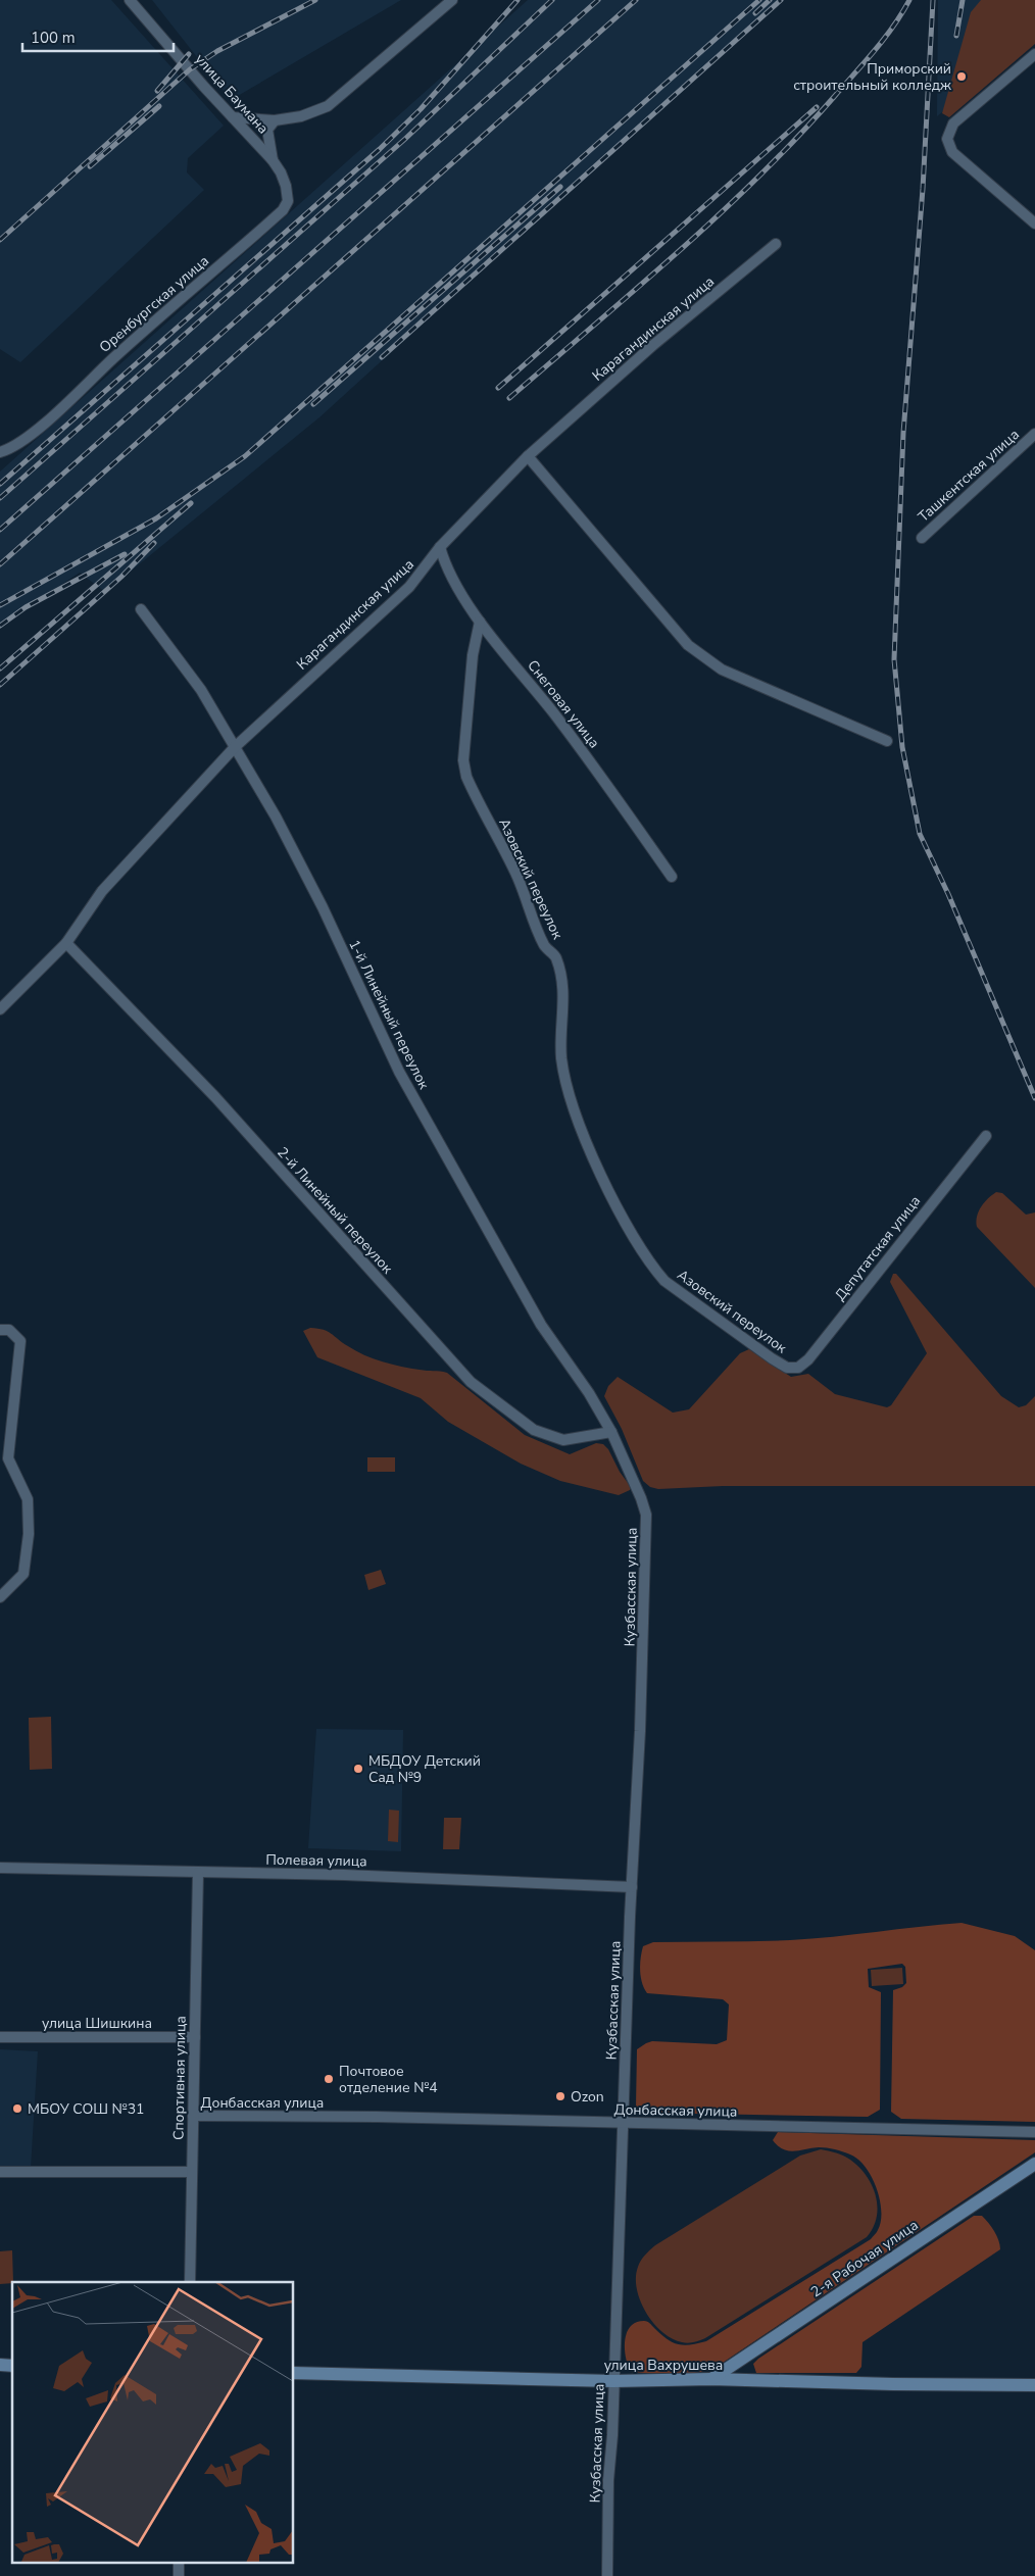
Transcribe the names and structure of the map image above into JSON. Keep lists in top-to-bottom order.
{
  "streets": {
    "main road": ["2-я Рабочая улица", "улица Вахрушева"],
    "street": [
      "улица Баумана",
      "Оренбургская улица",
      "Карагандинская улица",
      "Ташкентская улица",
      "Снеговая улица",
      "Азовский переулок",
      "1-й Линейный переулок",
      "2-й Линейный переулок",
      "Депутатская улица",
      "Кузбасская улица",
      "Полевая улица",
      "улица Шишкина",
      "Спортивная улица",
      "Донбасская улица"
    ]
  },
  "crossings": [
    ["улица Баумана", "Оренбургская улица"],
    ["Карагандинская улица", "Снеговая улица"],
    ["Карагандинская улица", "1-й Линейный переулок"],
    ["Карагандинская улица", "2-й Линейный переулок"],
    ["Снеговая улица", "Азовский переулок"],
    ["Азовский переулок", "Депутатская улица"],
    ["1-й Линейный переулок", "2-й Линейный переулок"],
    ["1-й Линейный переулок", "Кузбасская улица"],
    ["2-й Линейный переулок", "Кузбасская улица"],
    ["Кузбасская улица", "Полевая улица"],
    ["Кузбасская улица", "Донбасская улица"],
    ["Кузбасская улица", "улица Вахрушева"],
    ["Полевая улица", "Спортивная улица"],
    ["улица Шишкина", "Спортивная улица"],
    ["Спортивная улица", "Донбасская улица"],
    ["2-я Рабочая улица", "улица Вахрушева"]
  ],
  "places": [
    "Приморский строительный колледж",
    "МБДОУ Детский Сад №9",
    "Почтовое отделение №4",
    "Ozon",
    "МБОУ СОШ №31"
  ],
  "scale_bar": "100 m"
}
